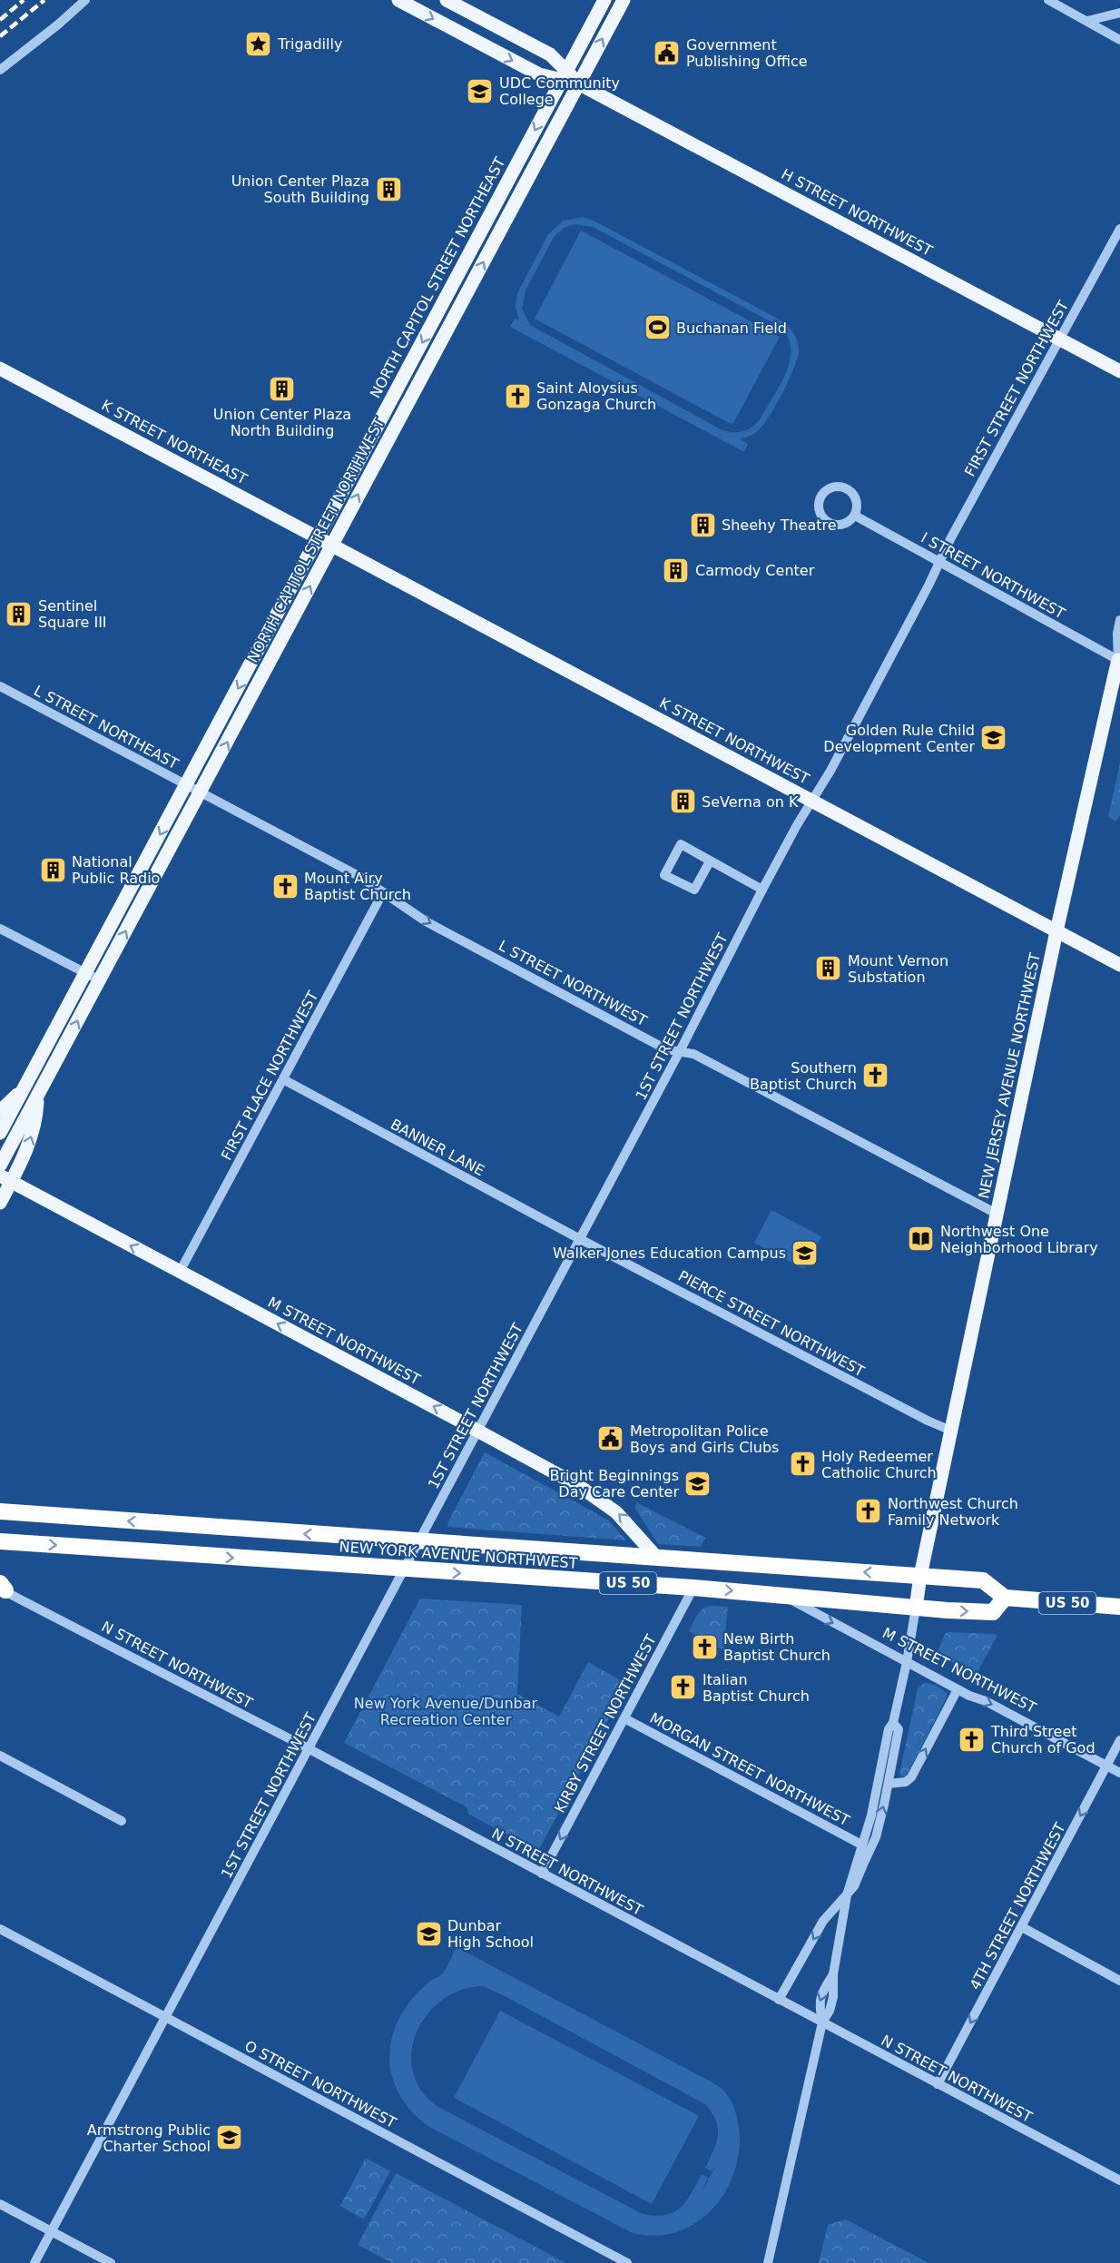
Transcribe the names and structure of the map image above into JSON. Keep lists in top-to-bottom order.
{
  "streets": {
    "highway": ["NEW YORK AVENUE NORTHWEST", "US 50"],
    "main road": [
      "H STREET NORTHWEST",
      "NORTH CAPITOL STREET NORTHEAST",
      "K STREET NORTHEAST",
      "NORTH CAPITOL STREET NORTHWEST",
      "K STREET NORTHWEST",
      "NEW JERSEY AVENUE NORTHWEST",
      "M STREET NORTHWEST"
    ],
    "street": [
      "FIRST STREET NORTHWEST",
      "I STREET NORTHWEST",
      "L STREET NORTHEAST",
      "L STREET NORTHWEST",
      "1ST STREET NORTHWEST",
      "FIRST PLACE NORTHWEST",
      "BANNER LANE",
      "PIERCE STREET NORTHWEST",
      "N STREET NORTHWEST",
      "KIRBY STREET NORTHWEST",
      "MORGAN STREET NORTHWEST",
      "4TH STREET NORTHWEST",
      "O STREET NORTHWEST"
    ]
  },
  "crossings": [
    ["H STREET NORTHWEST", "NORTH CAPITOL STREET NORTHEAST"],
    ["H STREET NORTHWEST", "FIRST STREET NORTHWEST"],
    ["H STREET NORTHWEST", "NORTH CAPITOL STREET NORTHWEST"],
    ["NORTH CAPITOL STREET NORTHEAST", "K STREET NORTHEAST"],
    ["NORTH CAPITOL STREET NORTHEAST", "L STREET NORTHEAST"],
    ["FIRST STREET NORTHWEST", "I STREET NORTHWEST"],
    ["FIRST STREET NORTHWEST", "1ST STREET NORTHWEST"],
    ["K STREET NORTHEAST", "NORTH CAPITOL STREET NORTHWEST"],
    ["K STREET NORTHEAST", "K STREET NORTHWEST"],
    ["NORTH CAPITOL STREET NORTHWEST", "L STREET NORTHEAST"],
    ["NORTH CAPITOL STREET NORTHWEST", "K STREET NORTHWEST"],
    ["NORTH CAPITOL STREET NORTHWEST", "L STREET NORTHWEST"],
    ["NORTH CAPITOL STREET NORTHWEST", "M STREET NORTHWEST"],
    ["I STREET NORTHWEST", "1ST STREET NORTHWEST"],
    ["I STREET NORTHWEST", "NEW JERSEY AVENUE NORTHWEST"],
    ["L STREET NORTHEAST", "L STREET NORTHWEST"],
    ["K STREET NORTHWEST", "1ST STREET NORTHWEST"],
    ["K STREET NORTHWEST", "NEW JERSEY AVENUE NORTHWEST"],
    ["L STREET NORTHWEST", "1ST STREET NORTHWEST"],
    ["L STREET NORTHWEST", "FIRST PLACE NORTHWEST"],
    ["L STREET NORTHWEST", "NEW JERSEY AVENUE NORTHWEST"],
    ["1ST STREET NORTHWEST", "BANNER LANE"],
    ["1ST STREET NORTHWEST", "PIERCE STREET NORTHWEST"],
    ["1ST STREET NORTHWEST", "M STREET NORTHWEST"],
    ["1ST STREET NORTHWEST", "NEW YORK AVENUE NORTHWEST"],
    ["1ST STREET NORTHWEST", "N STREET NORTHWEST"],
    ["1ST STREET NORTHWEST", "O STREET NORTHWEST"],
    ["FIRST PLACE NORTHWEST", "BANNER LANE"],
    ["FIRST PLACE NORTHWEST", "M STREET NORTHWEST"],
    ["NEW JERSEY AVENUE NORTHWEST", "PIERCE STREET NORTHWEST"],
    ["NEW JERSEY AVENUE NORTHWEST", "M STREET NORTHWEST"],
    ["NEW JERSEY AVENUE NORTHWEST", "NEW YORK AVENUE NORTHWEST"],
    ["NEW JERSEY AVENUE NORTHWEST", "N STREET NORTHWEST"],
    ["NEW JERSEY AVENUE NORTHWEST", "MORGAN STREET NORTHWEST"],
    ["BANNER LANE", "PIERCE STREET NORTHWEST"],
    ["M STREET NORTHWEST", "NEW YORK AVENUE NORTHWEST"],
    ["M STREET NORTHWEST", "4TH STREET NORTHWEST"],
    ["NEW YORK AVENUE NORTHWEST", "US 50"],
    ["NEW YORK AVENUE NORTHWEST", "KIRBY STREET NORTHWEST"],
    ["N STREET NORTHWEST", "KIRBY STREET NORTHWEST"],
    ["N STREET NORTHWEST", "4TH STREET NORTHWEST"],
    ["KIRBY STREET NORTHWEST", "MORGAN STREET NORTHWEST"]
  ],
  "one_way": [
    "NORTH CAPITOL STREET NORTHEAST",
    "NORTH CAPITOL STREET NORTHWEST",
    "L STREET NORTHWEST",
    "KIRBY STREET NORTHWEST",
    "4TH STREET NORTHWEST"
  ],
  "parks": ["New York Avenue/Dunbar Recreation Center"],
  "places": {
    "place": ["Trigadilly"],
    "public building": ["Government Publishing Office", "Metropolitan Police Boys and Girls Clubs"],
    "school or university": [
      "UDC Community College",
      "Golden Rule Child Development Center",
      "Walker Jones Education Campus",
      "Bright Beginnings Day Care Center",
      "Dunbar High School",
      "Armstrong Public Charter School"
    ],
    "building": [
      "Union Center Plaza South Building",
      "Union Center Plaza North Building",
      "Sheehy Theatre",
      "Carmody Center",
      "Sentinel Square III",
      "SeVerna on K",
      "National Public Radio",
      "Mount Vernon Substation"
    ],
    "sports": ["Buchanan Field"],
    "church": [
      "Saint Aloysius Gonzaga Church",
      "Mount Airy Baptist Church",
      "Southern Baptist Church",
      "Holy Redeemer Catholic Church",
      "Northwest Church Family Network",
      "New Birth Baptist Church",
      "Italian Baptist Church",
      "Third Street Church of God"
    ],
    "library": ["Northwest One Neighborhood Library"]
  }
}
